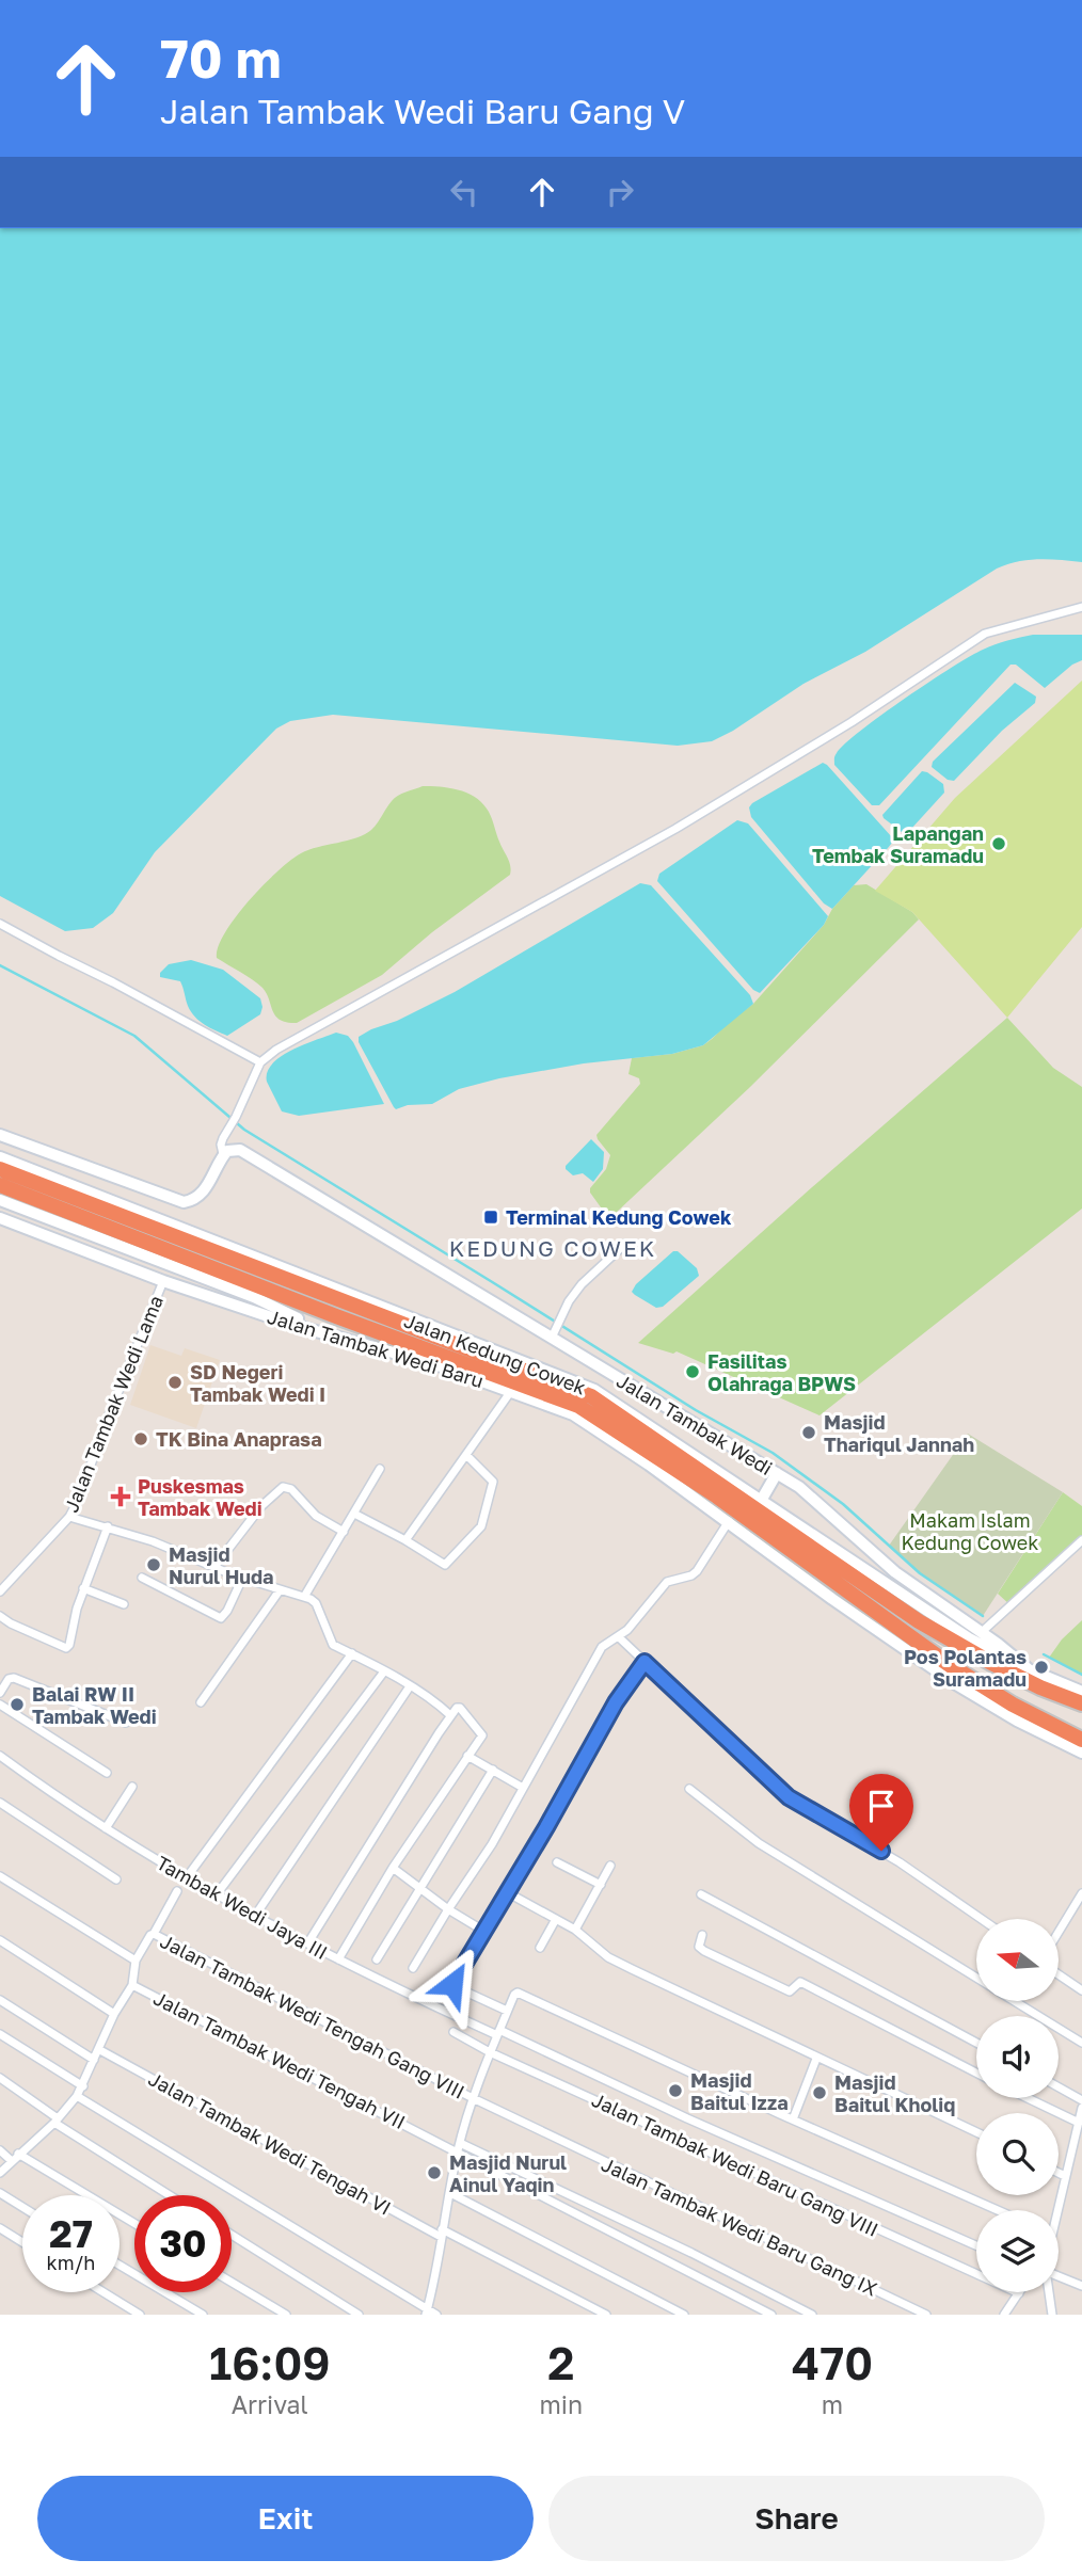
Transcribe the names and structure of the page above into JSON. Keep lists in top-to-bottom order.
{
  "streets": {
    "highway": ["Jalan Kedung Cowek"],
    "main road": ["Jalan Tambak Wedi Baru", "Jalan Tambak Wedi"],
    "street": [
      "Jalan Tambak Wedi Lama",
      "Tambak Wedi Jaya III",
      "Jalan Tambak Wedi Tengah Gang VIII",
      "Jalan Tambak Wedi Tengah VII",
      "Jalan Tambak Wedi Tengah VI",
      "Jalan Tambak Wedi Baru Gang VIII",
      "Jalan Tambak Wedi Baru Gang IX"
    ]
  },
  "crossings": [
    ["Jalan Tambak Wedi Baru", "Jalan Tambak Wedi Lama"],
    ["Jalan Tambak Wedi Tengah Gang VIII", "Jalan Tambak Wedi Baru Gang IX"],
    ["Jalan Tambak Wedi Tengah VII", "Jalan Tambak Wedi Tengah VI"]
  ],
  "districts": ["KEDUNG COWEK"],
  "parks": ["Makam Islam Kedung Cowek"],
  "places": {
    "other": [
      "Lapangan Tembak Suramadu",
      "Fasilitas Olahraga BPWS",
      "SD Negeri Tambak Wedi I",
      "Masjid Thariqul Jannah",
      "TK Bina Anaprasa",
      "Masjid Nurul Huda",
      "Pos Polantas Suramadu",
      "Balai RW II Tambak Wedi",
      "Masjid Baitul Izza",
      "Masjid Baitul Kholiq",
      "Masjid Nurul Ainul Yaqin"
    ],
    "transit": ["Terminal Kedung Cowek"],
    "health": ["Puskesmas Tambak Wedi"]
  },
  "north": "left",
  "page": {
    "turn": ["70 m", "Jalan Tambak Wedi Baru Gang V"],
    "speed": "27 km/h",
    "limit": "30",
    "eta": [
      "16:09",
      "Arrival",
      "2",
      "min",
      "470",
      "m"
    ],
    "buttons": ["Exit", "Share"]
  }
}
